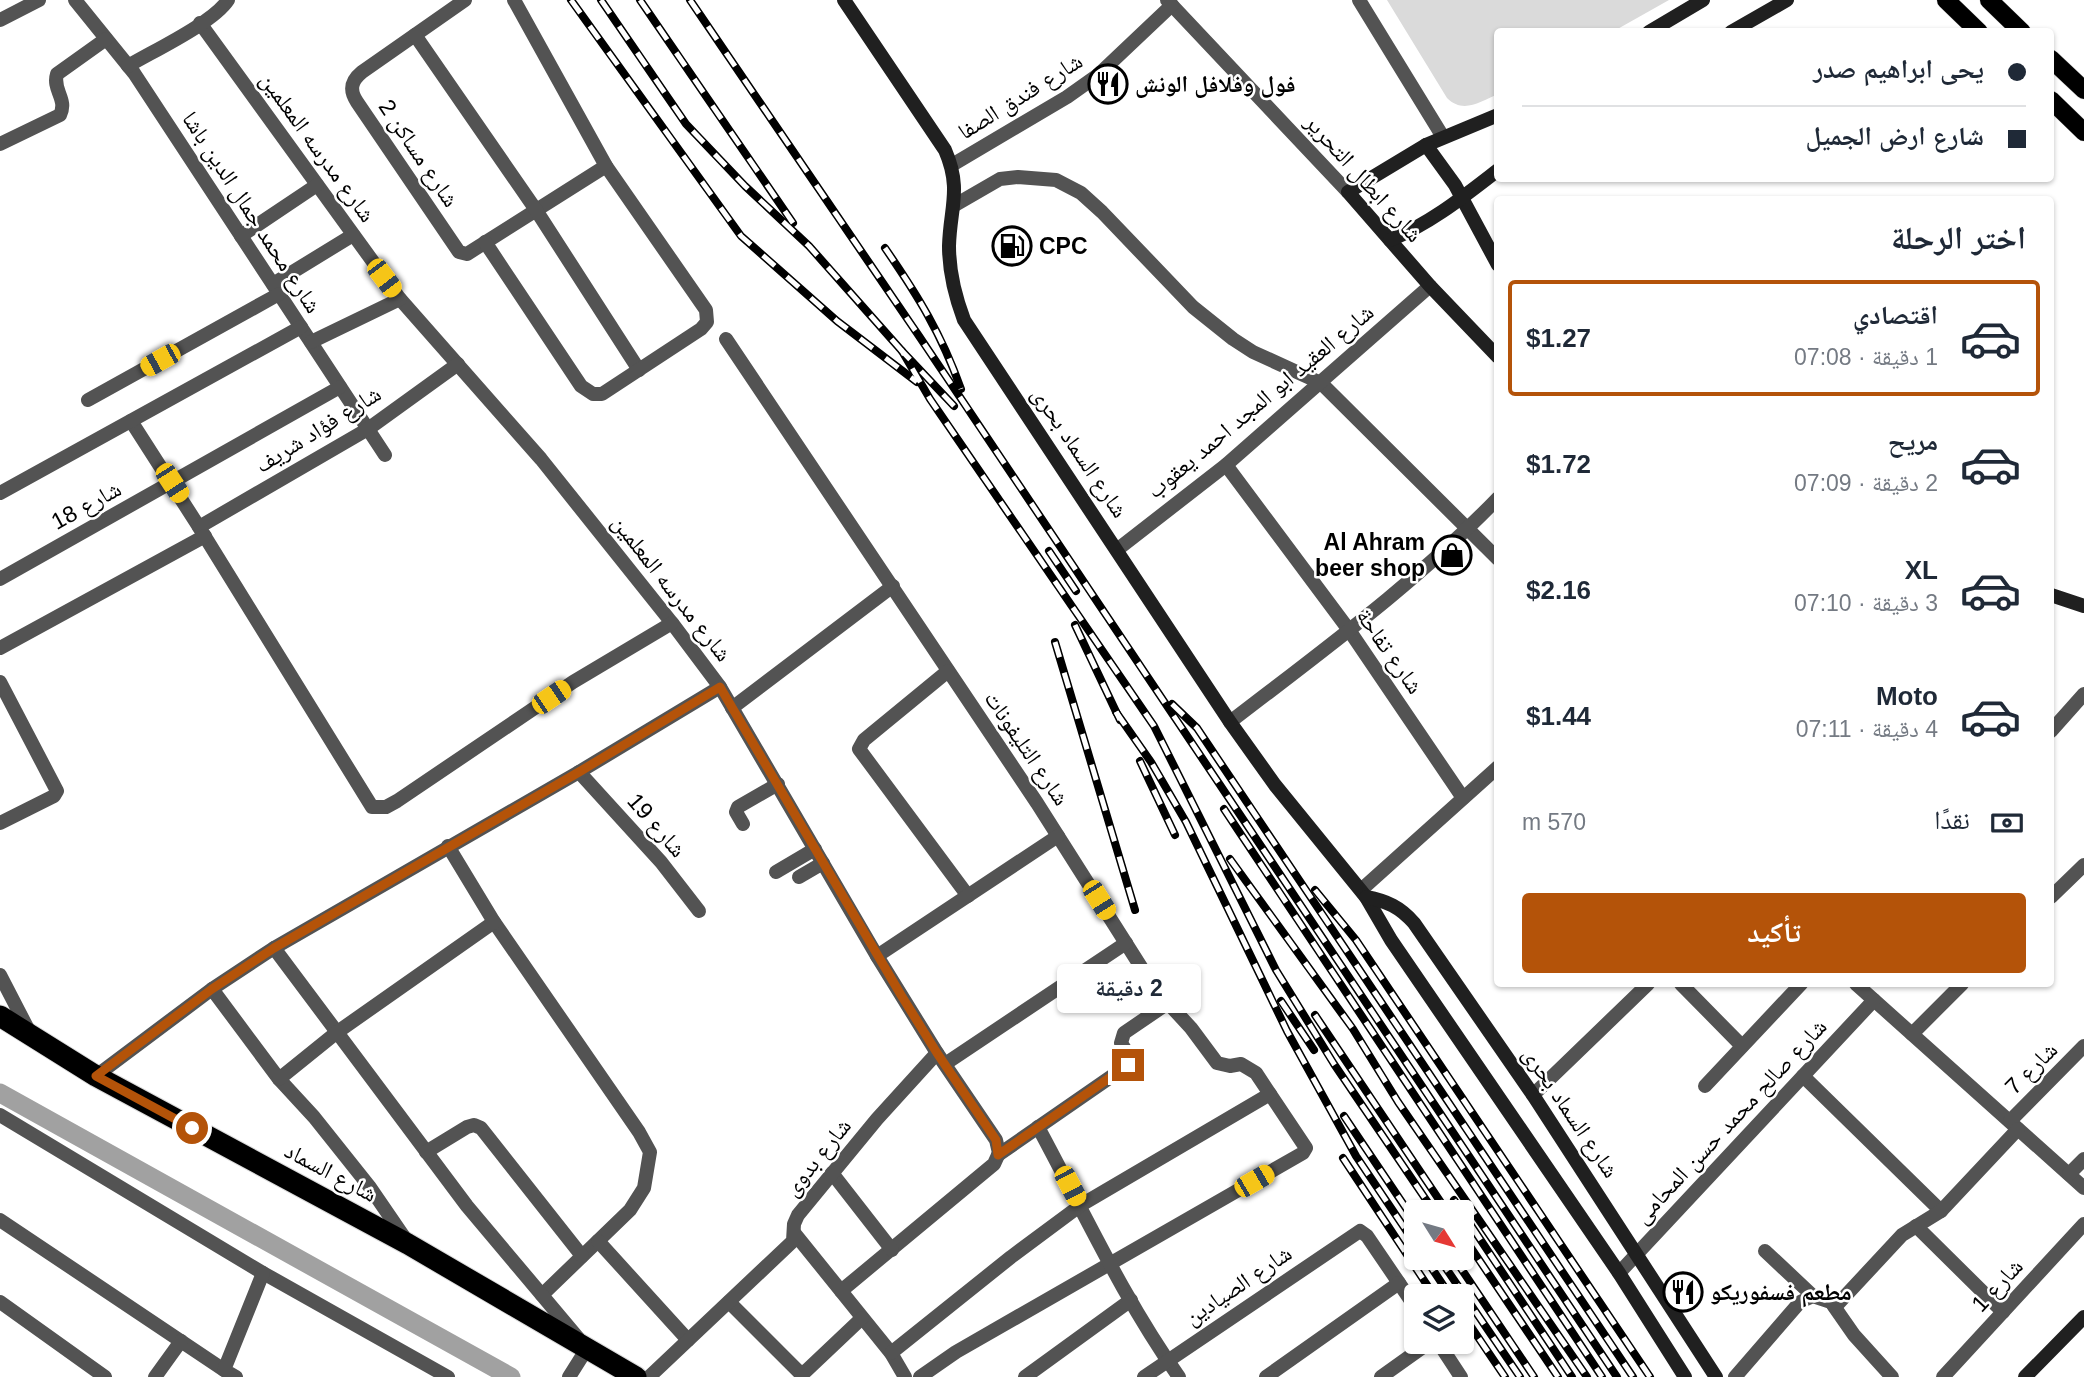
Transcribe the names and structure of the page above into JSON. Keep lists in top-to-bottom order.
{
  "streets": {
    "highway": ["شارع السماد"],
    "street": [
      "شارع فندق الصفا",
      "شارع مدرسه المعلمين",
      "شارع مساكن 2",
      "شارع ابطال التحرير",
      "شارع محمد جمال الدين باشا",
      "شارع العقيد ابو المجد احمد يعقوب",
      "شارع فؤاد شريف",
      "شارع السماد بحرى",
      "شارع 18",
      "شارع تفاحة",
      "شارع التليفونات",
      "شارع 19",
      "شارع 7",
      "شارع صالح محمد حسن المحامى",
      "شارع بدوى",
      "شارع الصيادين",
      "شارع 1"
    ]
  },
  "crossings": [
    ["شارع فندق الصفا", "شارع ابطال التحرير"],
    ["شارع فندق الصفا", "شارع السماد بحرى"],
    ["شارع مدرسه المعلمين", "شارع فؤاد شريف"],
    ["شارع مدرسه المعلمين", "شارع بدوى"],
    ["شارع ابطال التحرير", "شارع العقيد ابو المجد احمد يعقوب"],
    ["شارع محمد جمال الدين باشا", "شارع فؤاد شريف"],
    ["شارع محمد جمال الدين باشا", "شارع 18"],
    ["شارع العقيد ابو المجد احمد يعقوب", "شارع السماد بحرى"],
    ["شارع العقيد ابو المجد احمد يعقوب", "شارع تفاحة"],
    ["شارع السماد بحرى", "شارع صالح محمد حسن المحامى"],
    ["شارع التليفونات", "شارع بدوى"]
  ],
  "places": {
    "restaurant": ["فول وفلافل الونش", "مطعم فسفوريكو"],
    "fuel station": ["CPC"],
    "shop": ["Al Ahram beer shop"]
  },
  "north": "bottom right",
  "page": {
    "banner": ["يحى ابراهيم صدر", "شارع ارض الجميل"],
    "heading": "اختر الرحلة",
    "list": [
      {
        "name": "اقتصادي",
        "note": "1 دقيقة · 07:08",
        "value": "$1.27"
      },
      {
        "name": "مريح",
        "note": "2 دقيقة · 07:09",
        "value": "$1.72"
      },
      {
        "name": "XL",
        "note": "3 دقيقة · 07:10",
        "value": "$2.16"
      },
      {
        "name": "Moto",
        "note": "4 دقيقة · 07:11",
        "value": "$1.44"
      }
    ],
    "pay": ["نقدًا", "570 m"],
    "buttons": "تأكيد",
    "bubble": "2 دقيقة"
  }
}
